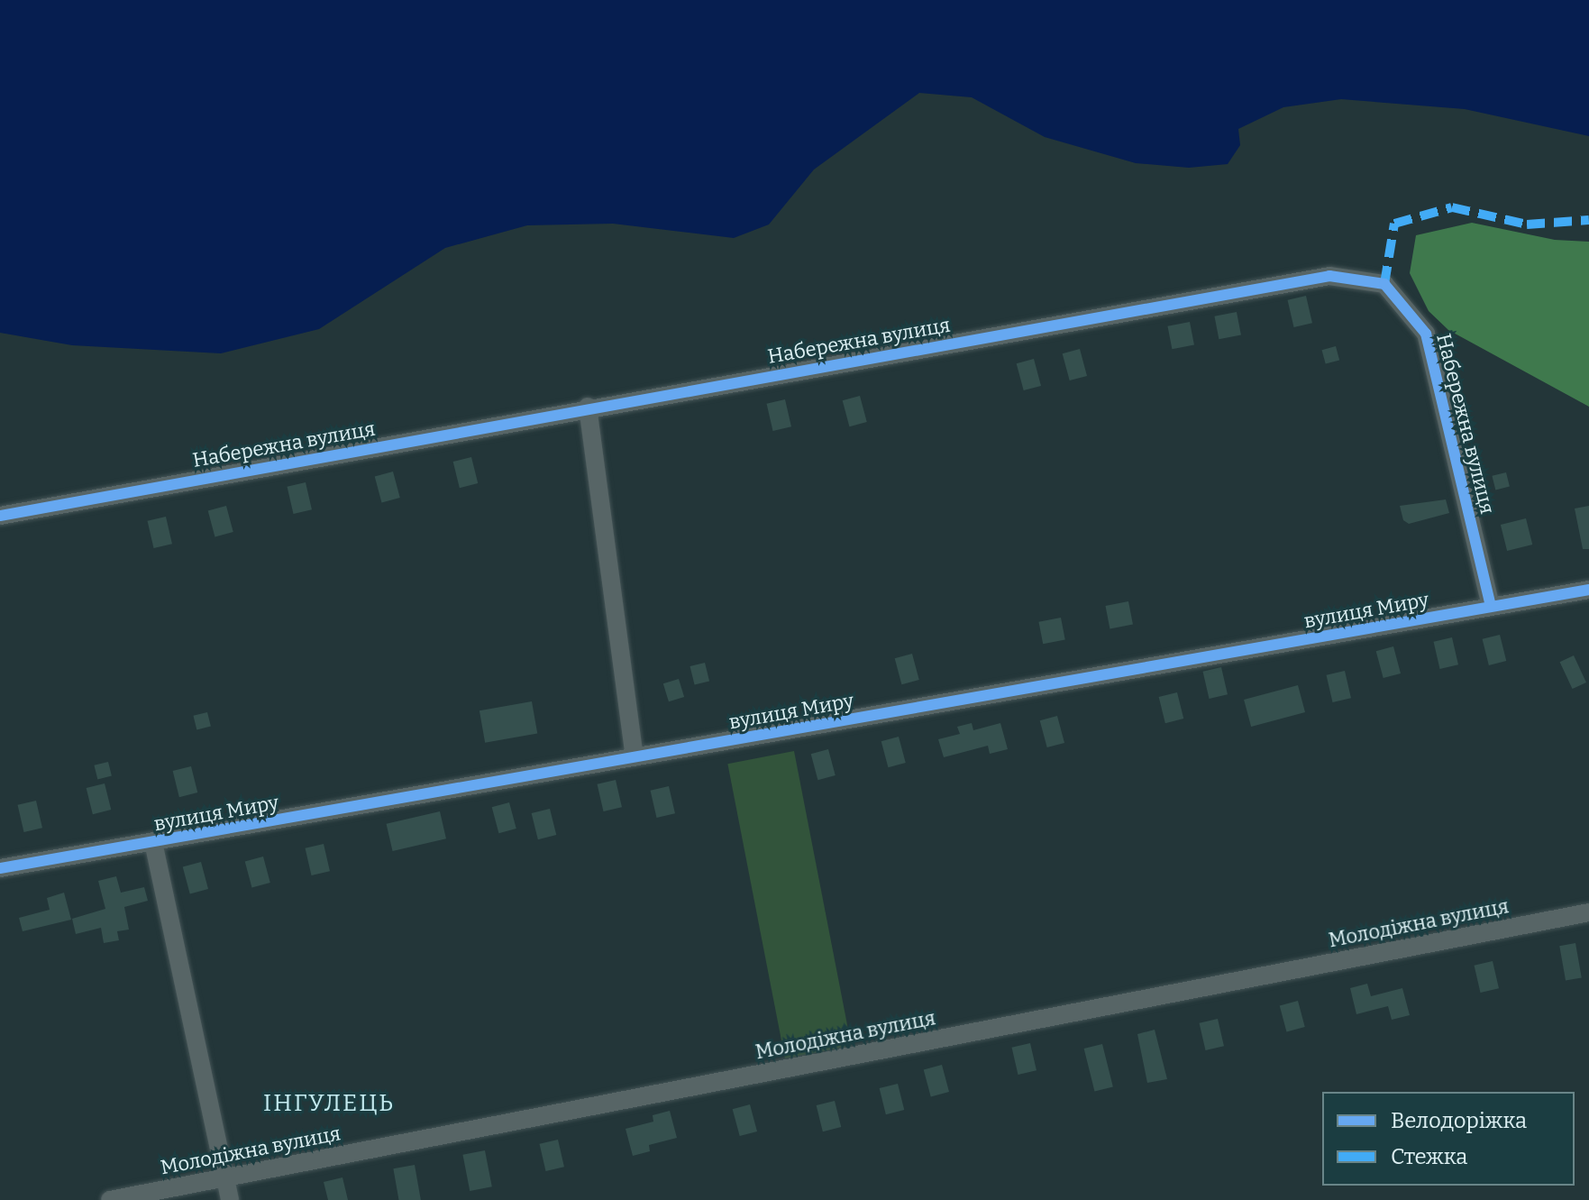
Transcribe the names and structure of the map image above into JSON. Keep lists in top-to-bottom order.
{
  "streets": {
    "street": ["Набережна вулиця", "вулиця Миру", "Молодіжна вулиця"]
  },
  "crossings": [
    ["Набережна вулиця", "вулиця Миру"]
  ],
  "districts": ["ІНГУЛЕЦЬ"],
  "legend": ["Велодоріжка", "Стежка"]
}
